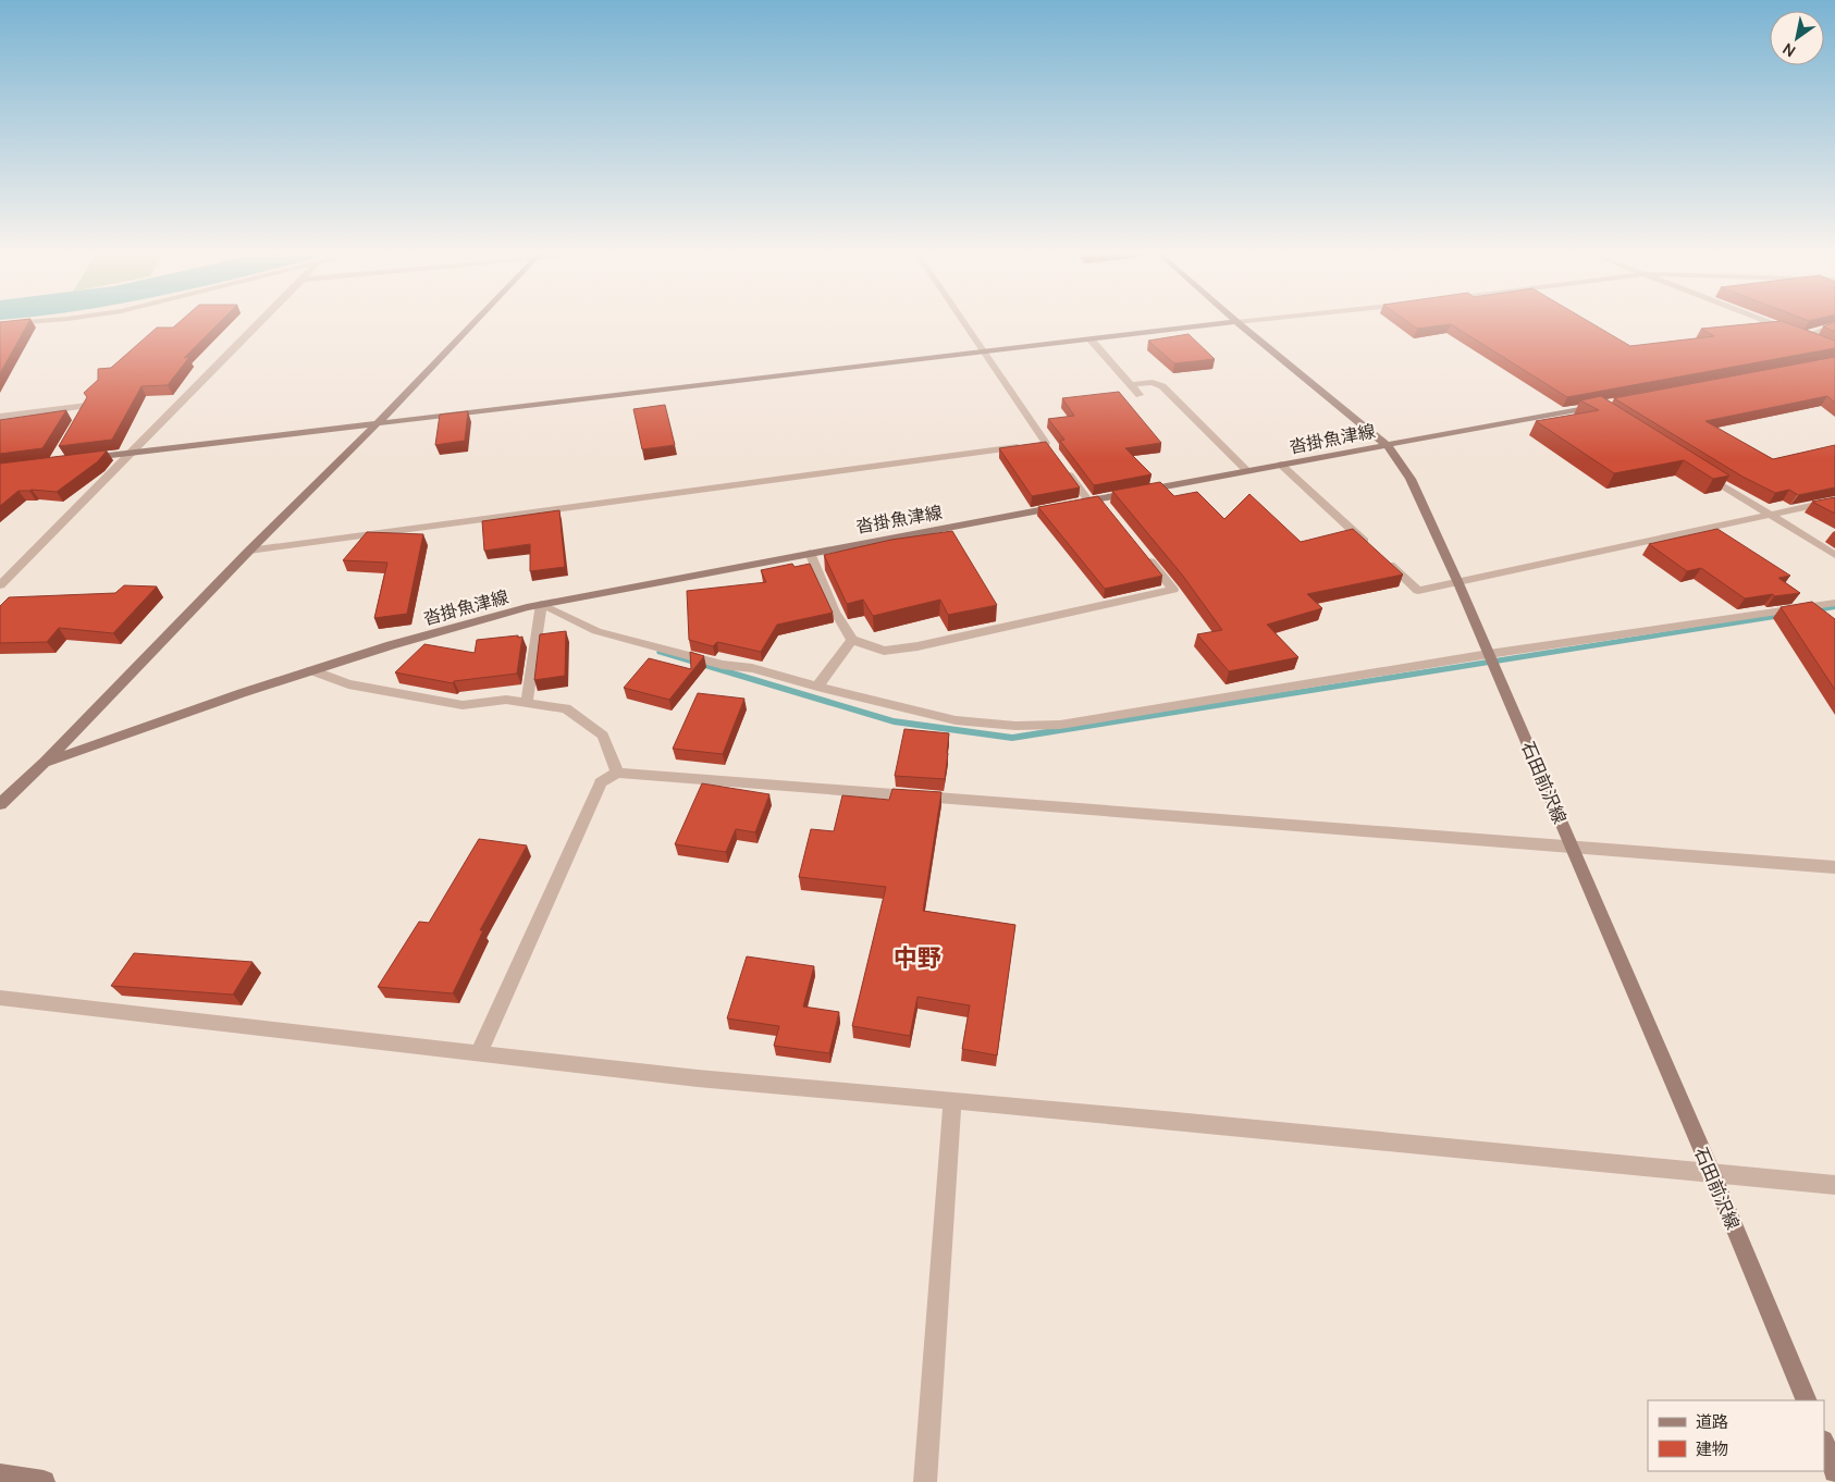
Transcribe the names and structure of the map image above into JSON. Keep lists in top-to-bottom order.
{
  "streets": {
    "main road": ["沓掛魚津線", "石田前沢線"]
  },
  "crossings": [
    ["沓掛魚津線", "石田前沢線"]
  ],
  "districts": ["中野"],
  "legend": ["道路", "建物"],
  "north": "bottom left"
}
